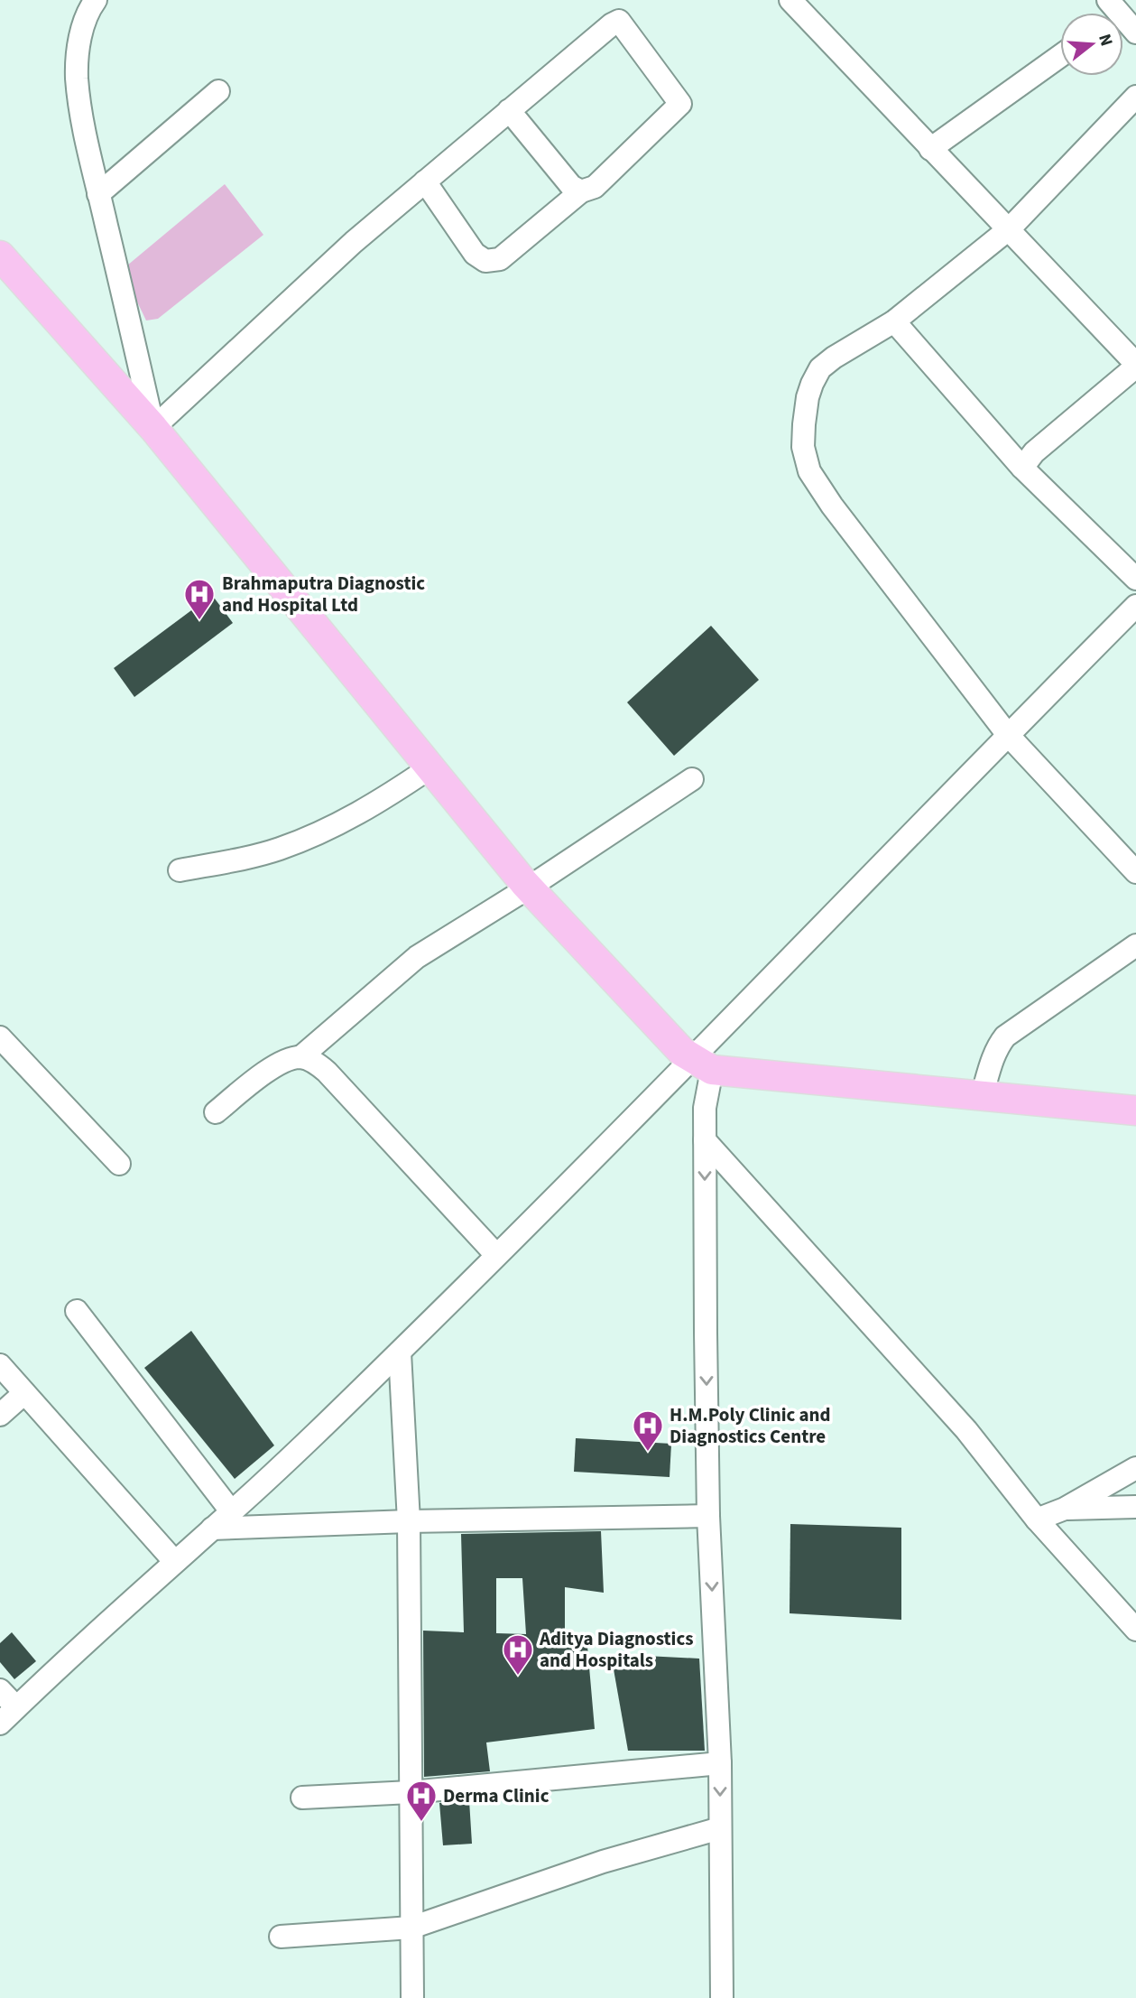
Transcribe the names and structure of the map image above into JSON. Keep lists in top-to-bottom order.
{
  "places": {
    "hospital": [
      "Brahmaputra Diagnostic and Hospital Ltd",
      "H.M.Poly Clinic and Diagnostics Centre",
      "Aditya Diagnostics and Hospitals",
      "Derma Clinic"
    ]
  },
  "north": "right"
}
